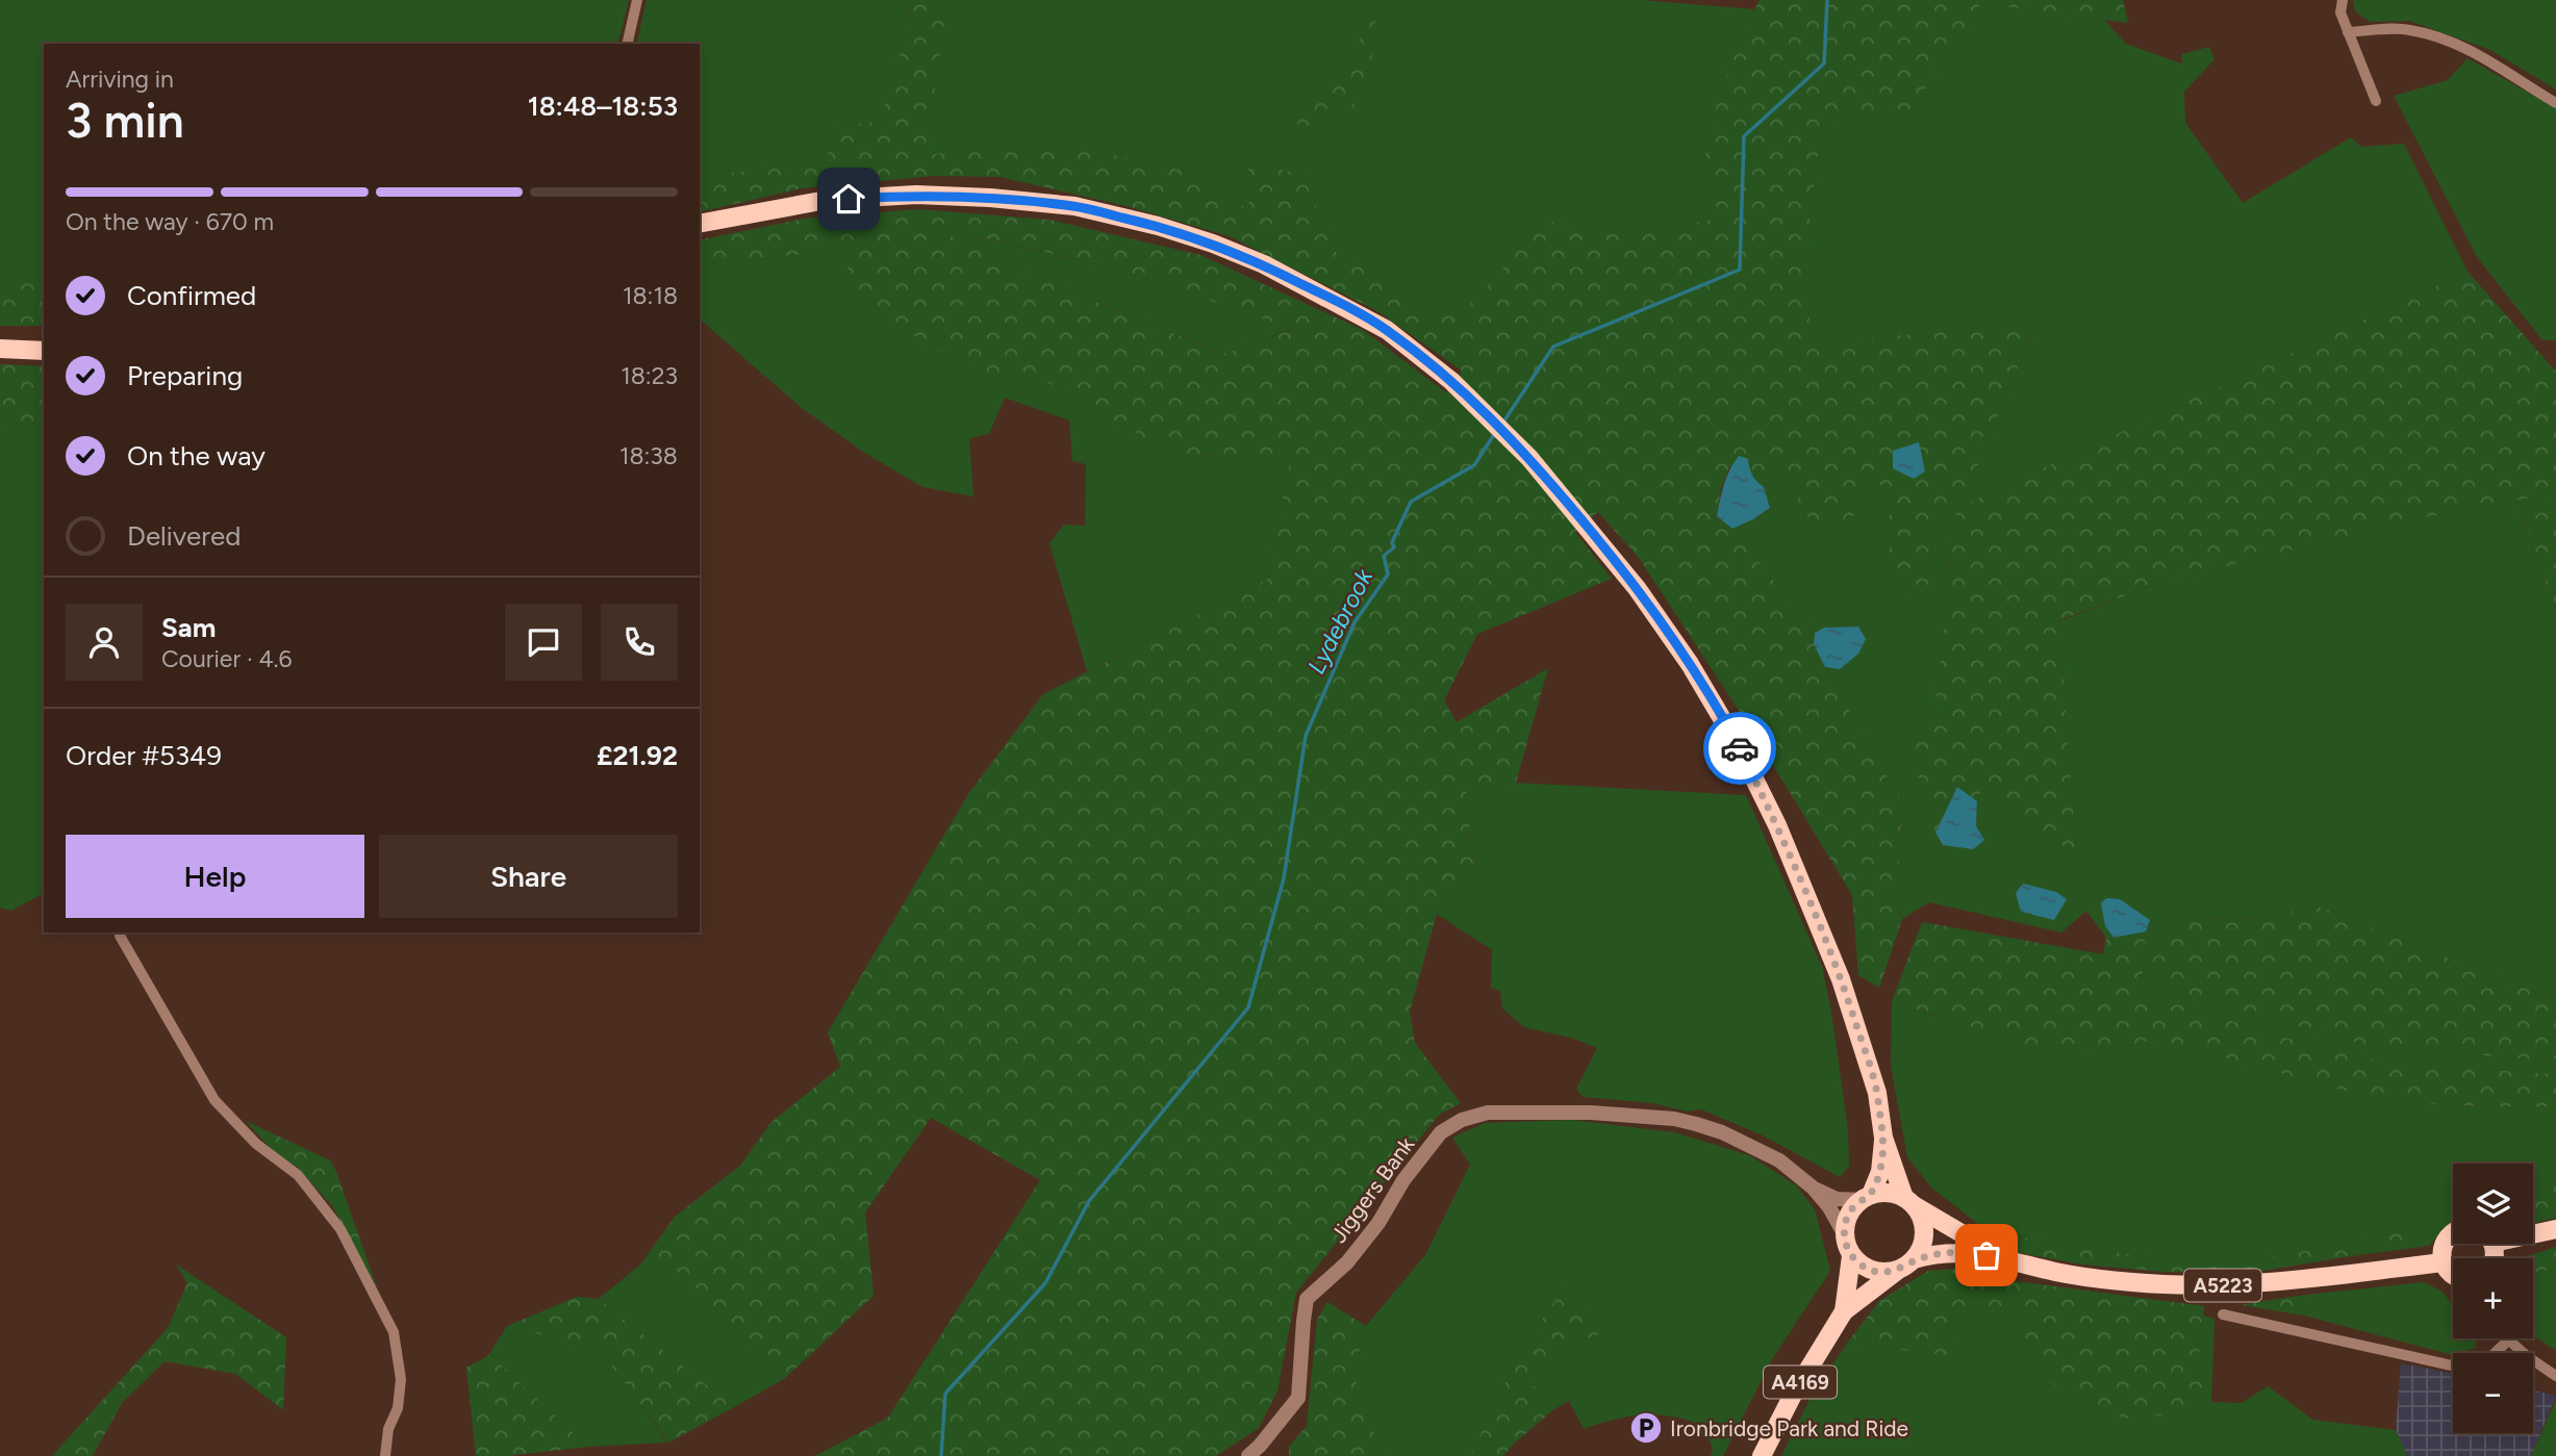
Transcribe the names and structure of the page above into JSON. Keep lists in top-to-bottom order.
{
  "streets": {
    "main road": ["A5223", "A4169"],
    "street": ["Jiggers Bank"]
  },
  "crossings": [
    ["Jiggers Bank", "A5223"],
    ["Jiggers Bank", "A4169"],
    ["A5223", "A4169"]
  ],
  "water": ["Lydebrook"],
  "places": {
    "parking": ["Ironbridge Park and Ride"]
  },
  "page": {
    "heading": ["3 min", "Arriving in", "18:48–18:53"],
    "panel": [
      "Sam",
      "Courier · 4.6",
      "Order #5349",
      "£21.92"
    ],
    "bar": "On the way · 670 m",
    "list": [
      ["Confirmed", "18:18"],
      ["Preparing", "18:23"],
      ["On the way", "18:38"],
      "Delivered"
    ],
    "buttons": ["Help", "Share"],
    "map_buttons": ["+", "−"]
  }
}
